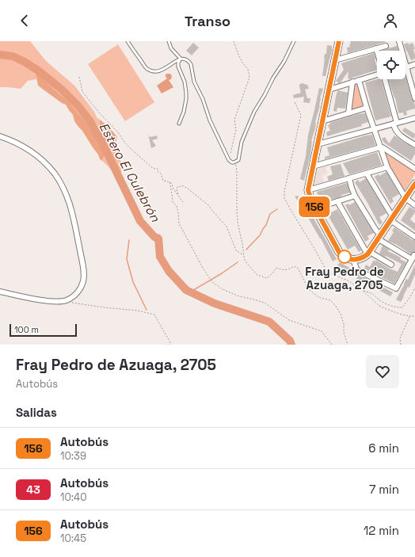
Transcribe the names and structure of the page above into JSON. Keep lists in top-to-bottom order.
{
  "water": ["Estero El Culebrón"],
  "places": ["Fray Pedro de Azuaga, 2705"],
  "lines": ["bus line 156"],
  "scale_bar": "100 m",
  "page": {
    "header": "Transo",
    "on_map": "156",
    "scale": "100 m",
    "heading": [
      ["Fray Pedro de Azuaga, 2705", "Autobús"],
      "Salidas"
    ],
    "list": [
      {
        "mark": "156",
        "name": "Autobús",
        "note": "10:39",
        "value": "6 min"
      },
      {
        "mark": "43",
        "name": "Autobús",
        "note": "10:40",
        "value": "7 min"
      },
      {
        "mark": "156",
        "name": "Autobús",
        "note": "10:45",
        "value": "12 min"
      }
    ]
  }
}
